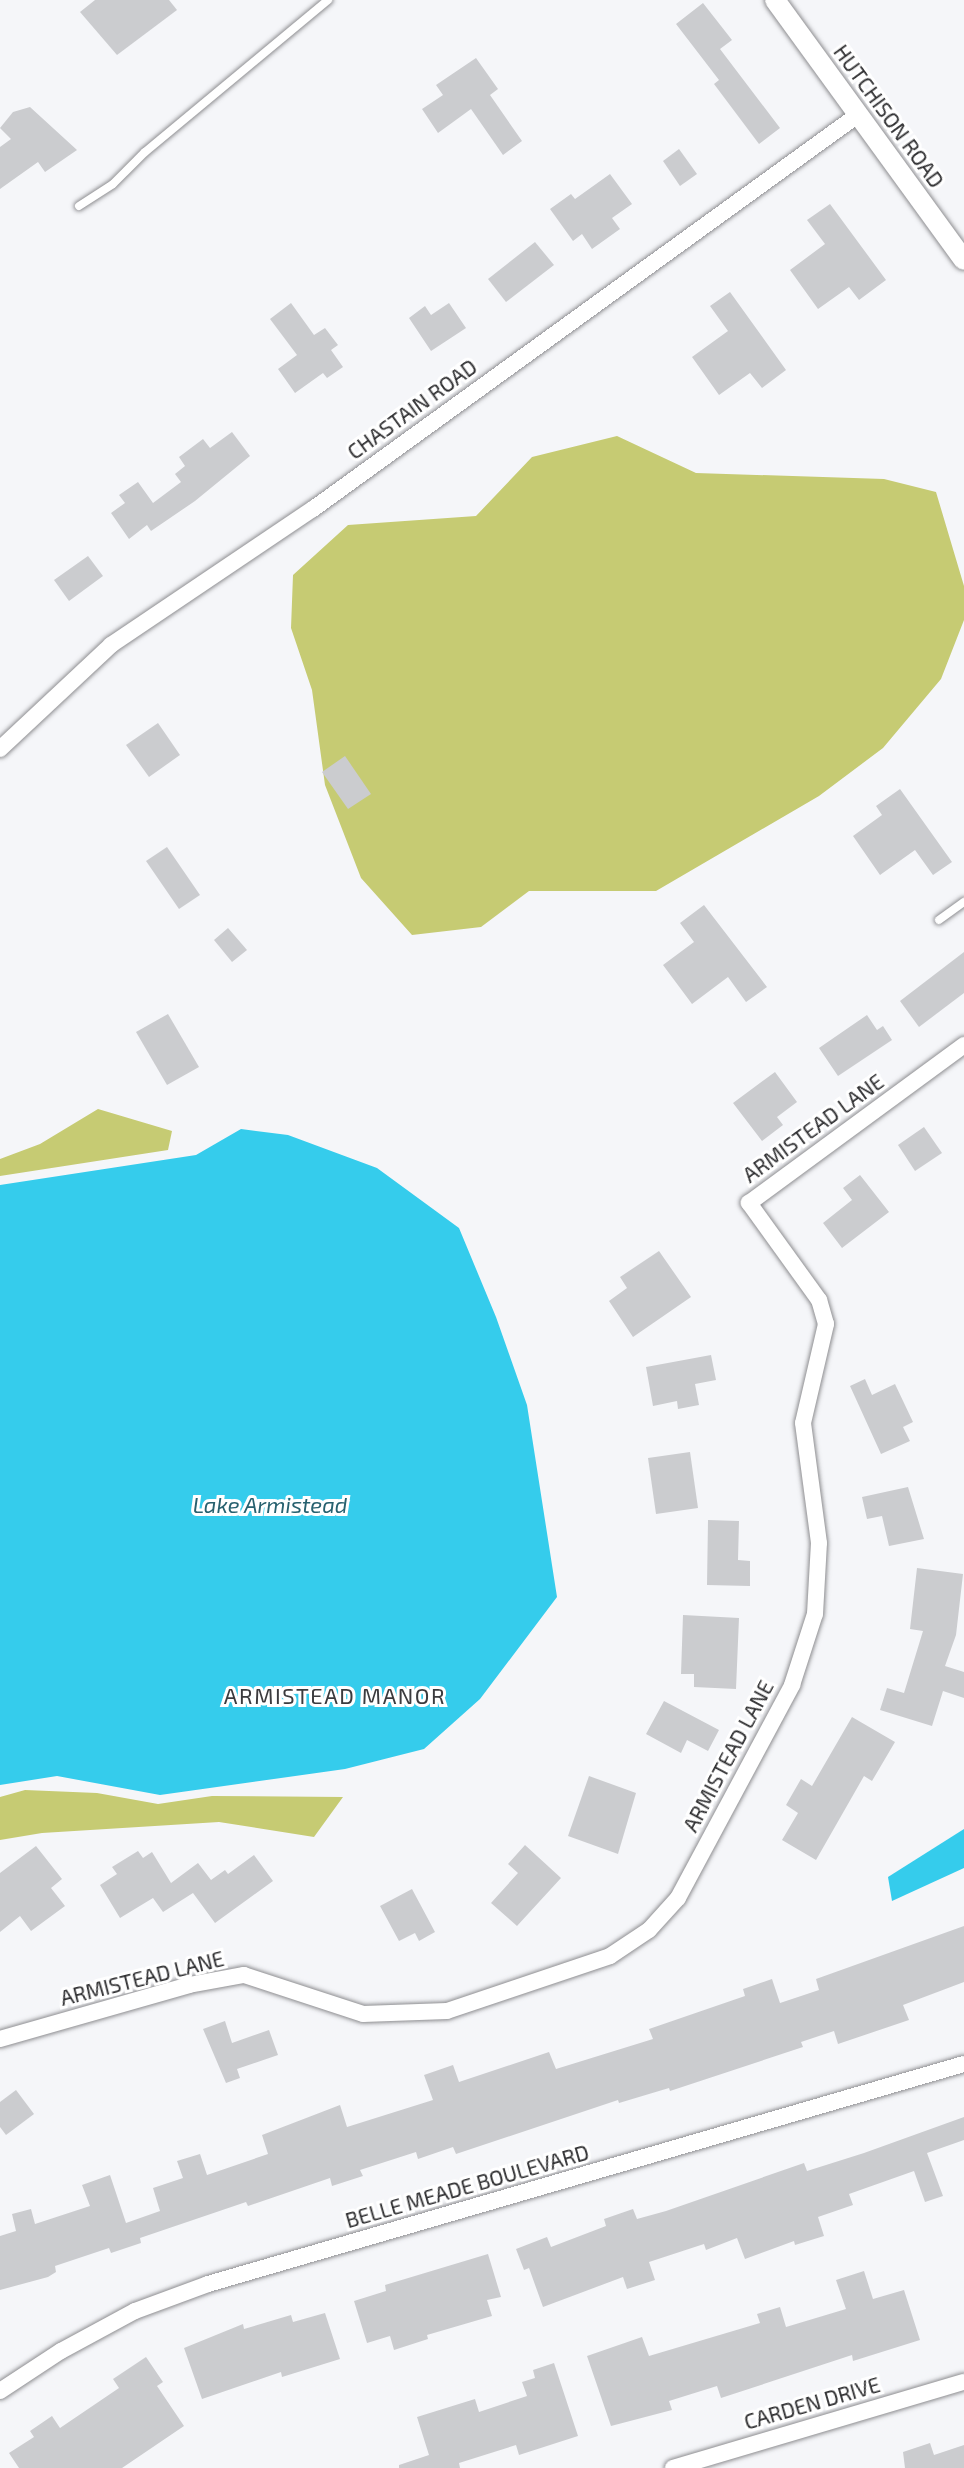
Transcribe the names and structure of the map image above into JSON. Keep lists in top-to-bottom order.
{
  "streets": {
    "street": [
      "HUTCHISON ROAD",
      "CHASTAIN ROAD",
      "ARMISTEAD LANE",
      "BELLE MEADE BOULEVARD",
      "CARDEN DRIVE"
    ]
  },
  "crossings": [
    ["HUTCHISON ROAD", "CHASTAIN ROAD"]
  ],
  "districts": ["ARMISTEAD MANOR"],
  "water": ["Lake Armistead"]
}
